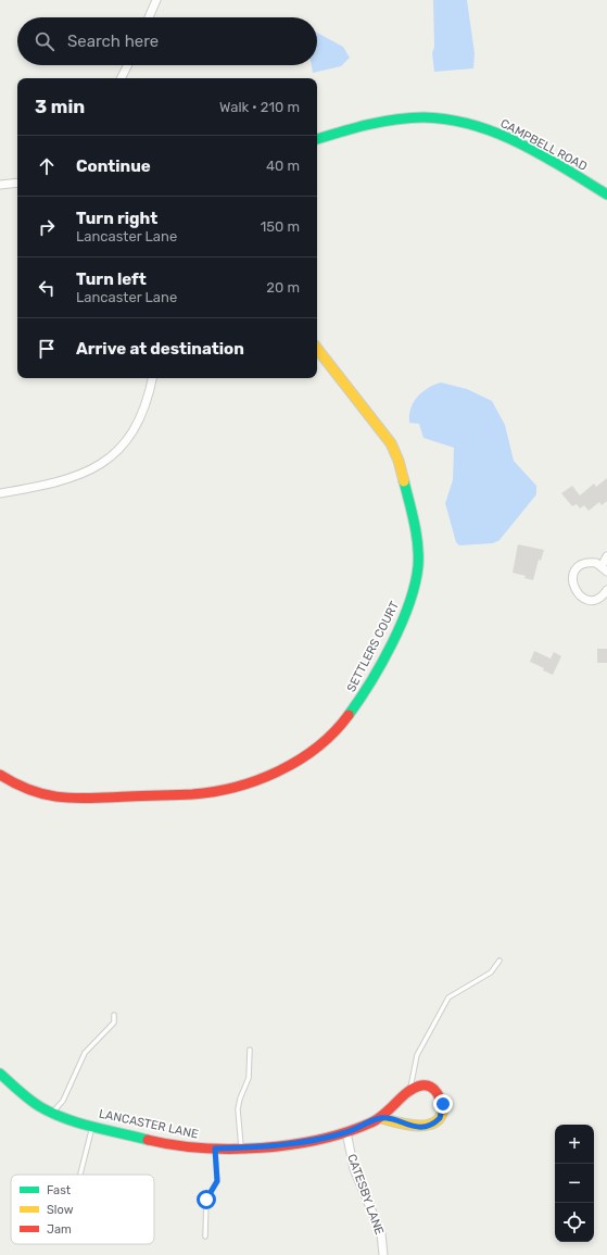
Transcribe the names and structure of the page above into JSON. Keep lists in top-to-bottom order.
{
  "streets": {
    "street": [
      "CAMPBELL ROAD",
      "SETTLERS COURT",
      "LANCASTER LANE",
      "CATESBY LANE"
    ]
  },
  "crossings": [
    ["LANCASTER LANE", "CATESBY LANE"]
  ],
  "legend": ["Fast", "Slow", "Jam"],
  "page": {
    "search": "Search here",
    "heading": ["3 min", "Walk · 210 m"],
    "list": [
      ["Continue", "40 m"],
      ["Turn right", "Lancaster Lane", "150 m"],
      ["Turn left", "Lancaster Lane", "20 m"],
      "Arrive at destination"
    ],
    "map_buttons": ["+", "−"]
  }
}
